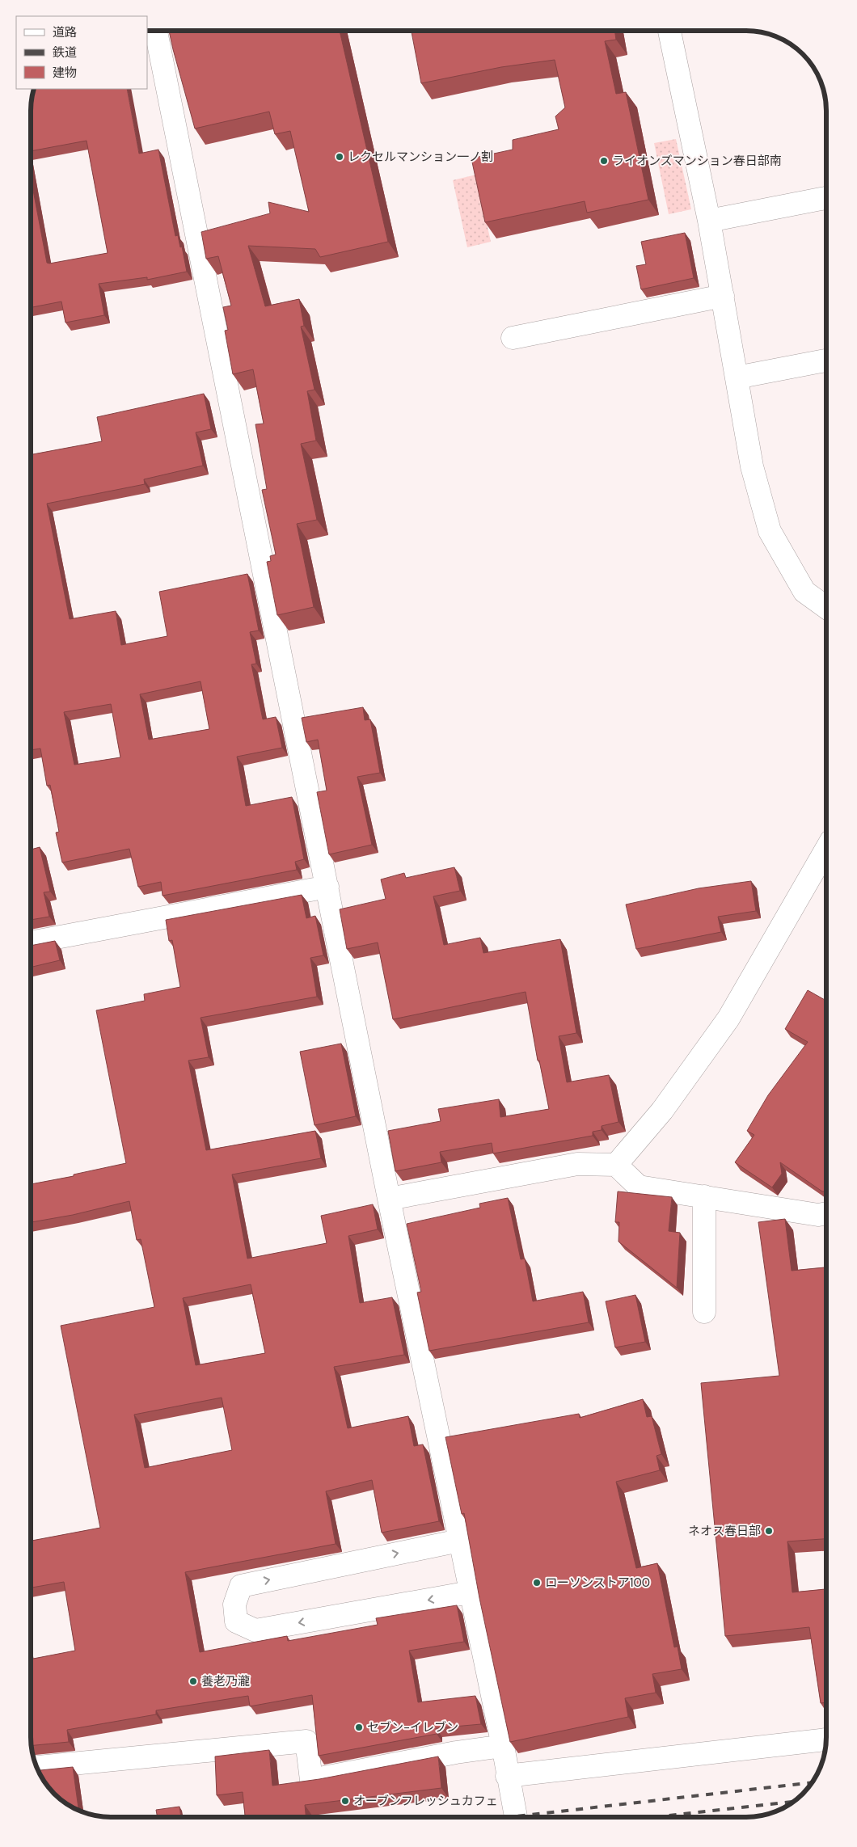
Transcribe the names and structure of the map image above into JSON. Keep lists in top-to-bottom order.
{
  "places": [
    "レクセルマンション一ノ割",
    "ライオンズマンション春日部南",
    "ネオス春日部",
    "ローソンストア100",
    "養老乃瀧",
    "セブン-イレブン",
    "オーブンフレッシュカフェ"
  ],
  "legend": ["道路", "鉄道", "建物"]
}
